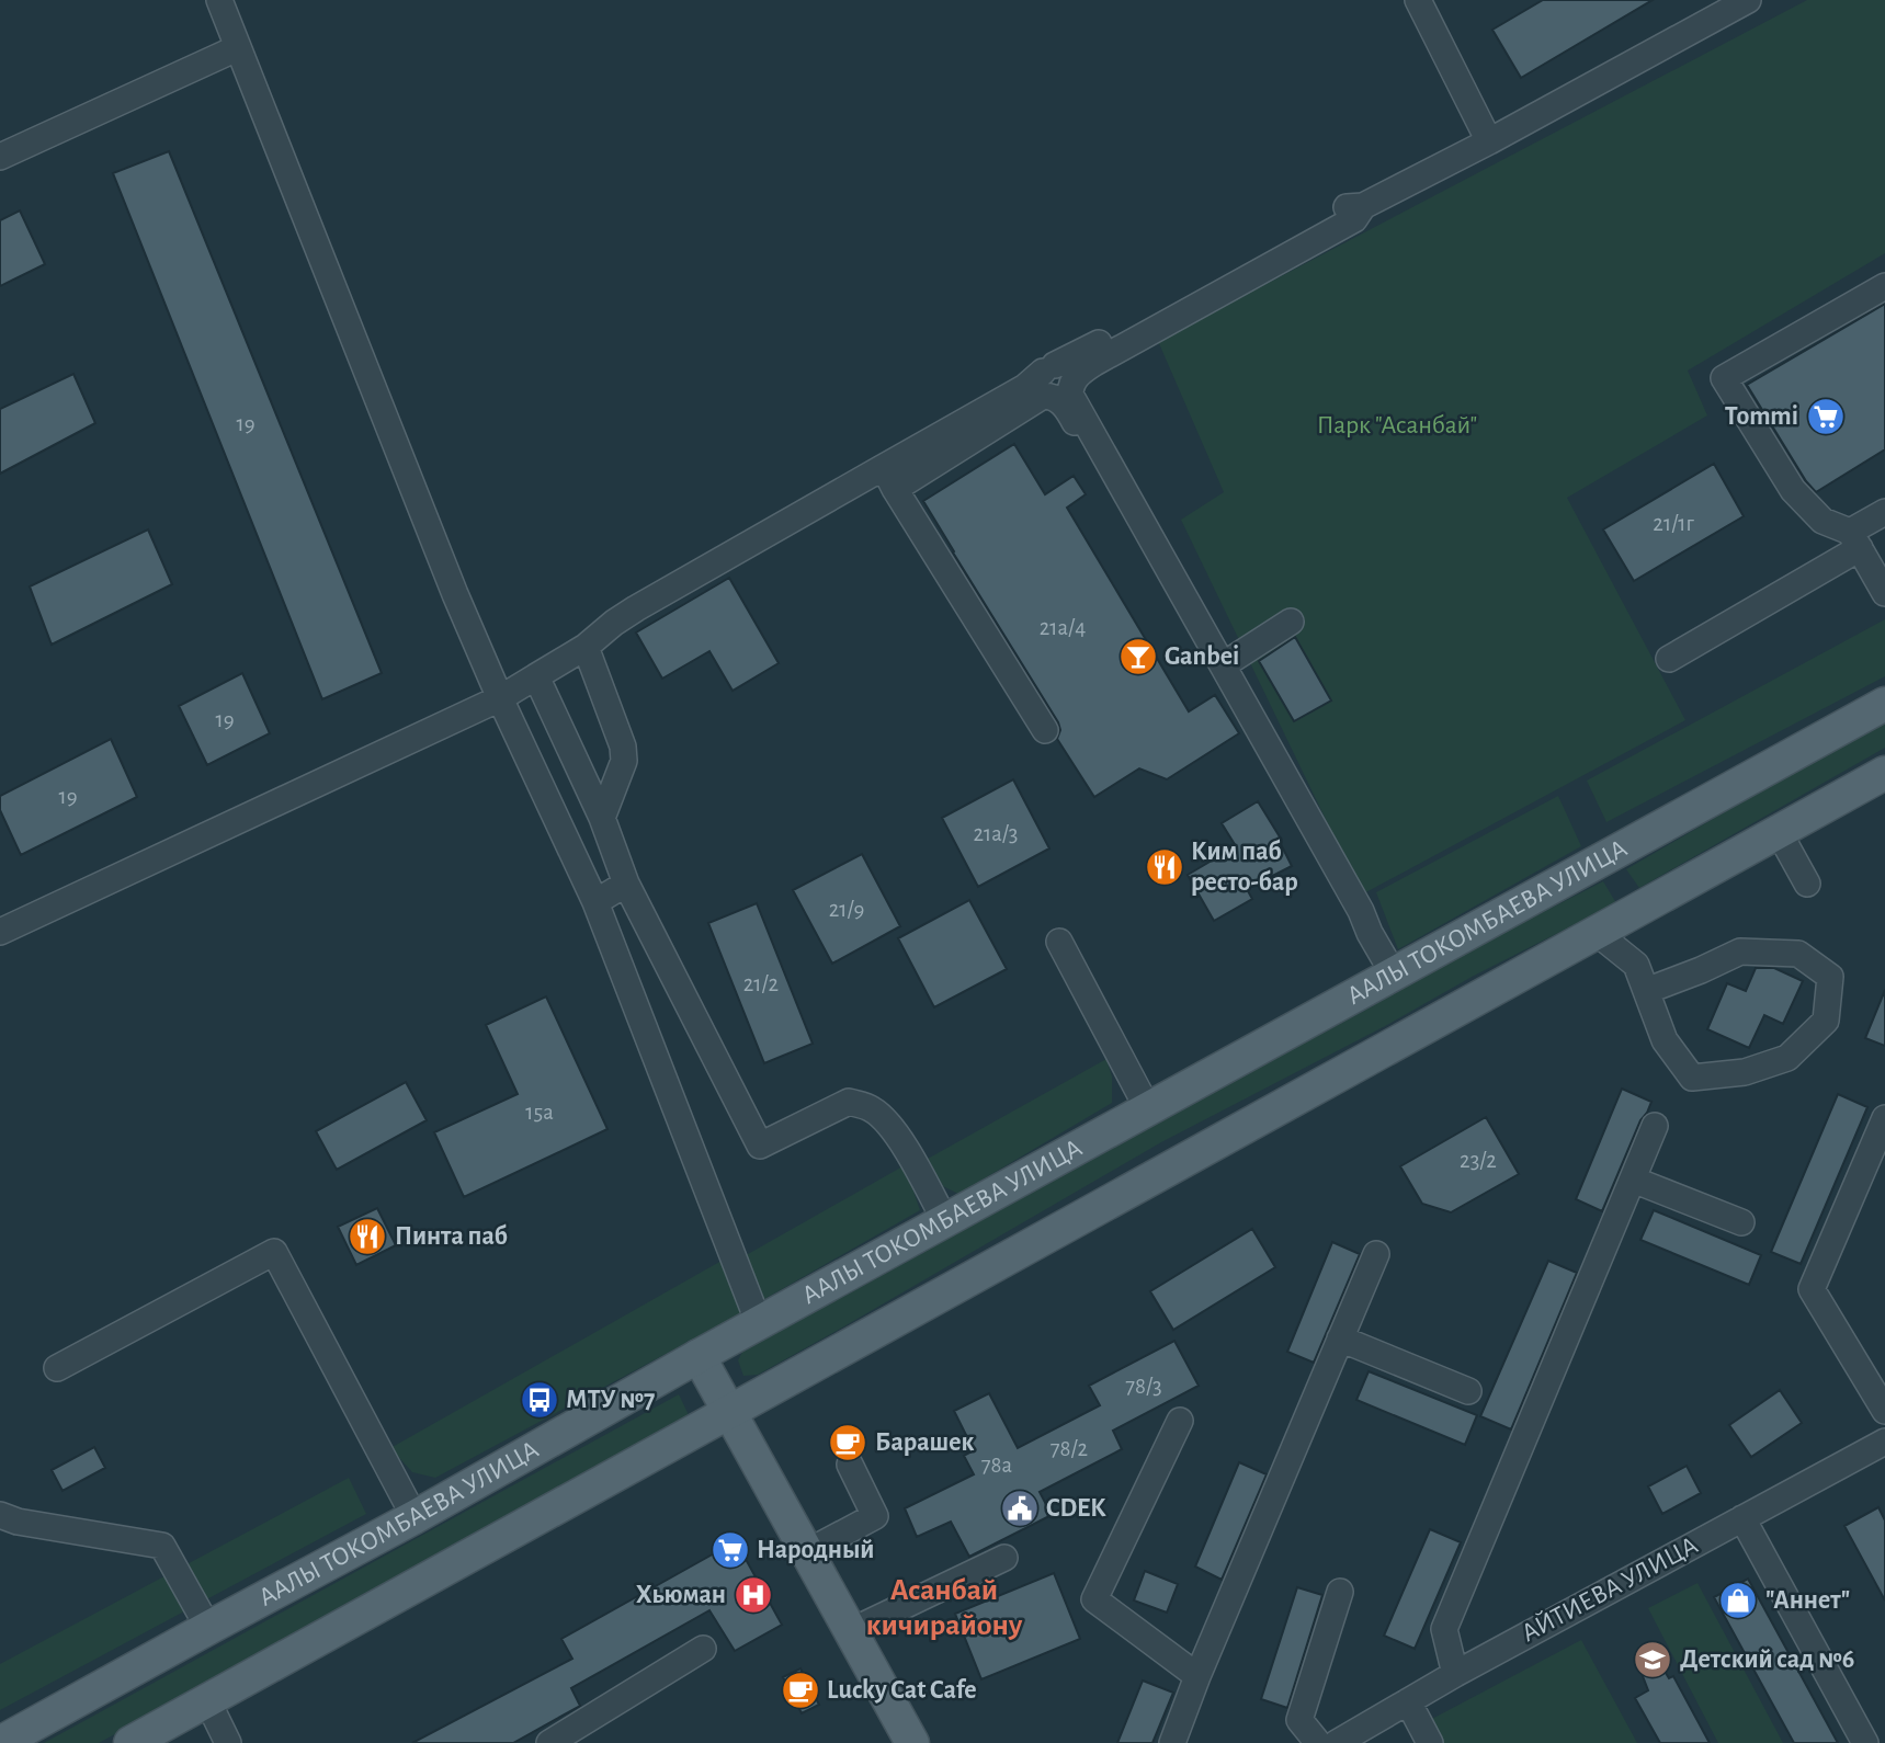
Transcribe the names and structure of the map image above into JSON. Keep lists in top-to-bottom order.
{
  "streets": {
    "main road": ["ААЛЫ ТОКОМБАЕВА УЛИЦА"],
    "street": ["АЙТИЕВА УЛИЦА"]
  },
  "districts": ["Асанбай кичирайону"],
  "parks": ["Парк \"Асанбай\""],
  "places": {
    "supermarket": ["Tommi", "Народный"],
    "bar": ["Ganbei"],
    "restaurant": ["Ким паб ресто-бар", "Пинта паб"],
    "bus stop": ["МТУ №7"],
    "cafe": ["Барашек", "Lucky Cat Cafe"],
    "public building": ["CDEK"],
    "hospital": ["Хьюман"],
    "shop": ["\"Аннет\""],
    "school or university": ["Детский сад №6"]
  },
  "house_numbers": [
    "19",
    "21/1г",
    "21а/4",
    "19",
    "19",
    "21а/3",
    "21/9",
    "21/2",
    "15а",
    "23/2",
    "78/3",
    "78/2",
    "78а"
  ]
}
